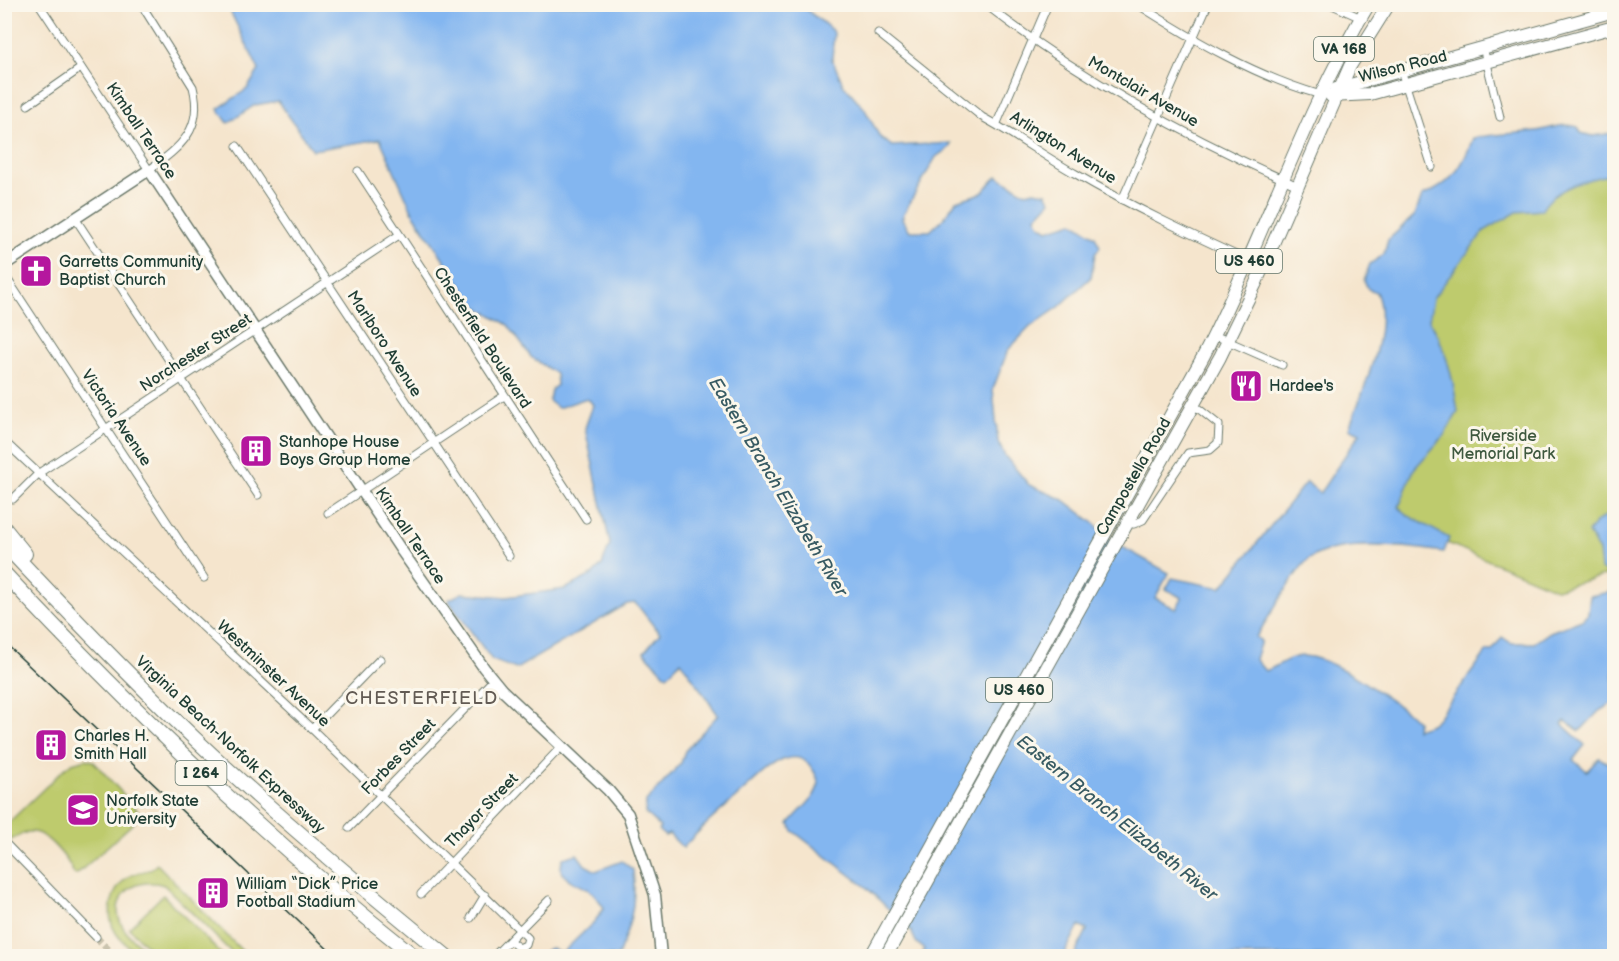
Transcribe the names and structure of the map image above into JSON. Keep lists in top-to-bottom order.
{
  "streets": {
    "highway": ["Virginia Beach-Norfolk Expressway", "I 264"],
    "main road": [
      "VA 168",
      "Wilson Road",
      "US 460",
      "Campostella Road"
    ],
    "street": [
      "Montclair Avenue",
      "Kimball Terrace",
      "Arlington Avenue",
      "Chesterfield Boulevard",
      "Marlboro Avenue",
      "Norchester Street",
      "Victoria Avenue",
      "Westminster Avenue",
      "Forbes Street",
      "Thayor Street"
    ]
  },
  "crossings": [
    ["Wilson Road", "Campostella Road"],
    ["Montclair Avenue", "Campostella Road"],
    ["Kimball Terrace", "Norchester Street"],
    ["Kimball Terrace", "Forbes Street"],
    ["Kimball Terrace", "Thayor Street"],
    ["Arlington Avenue", "Campostella Road"],
    ["Chesterfield Boulevard", "Norchester Street"],
    ["Marlboro Avenue", "Norchester Street"],
    ["Norchester Street", "Victoria Avenue"],
    ["Norchester Street", "Westminster Avenue"],
    ["Westminster Avenue", "Forbes Street"],
    ["Westminster Avenue", "Thayor Street"]
  ],
  "districts": ["CHESTERFIELD"],
  "water": ["Eastern Branch Elizabeth River"],
  "parks": ["Riverside Memorial Park"],
  "places": {
    "church": ["Garretts Community Baptist Church"],
    "restaurant": ["Hardee's"],
    "building": ["Stanhope House Boys Group Home", "Charles H. Smith Hall", "William “Dick” Price Football Stadium"],
    "school or university": ["Norfolk State University"]
  }
}
